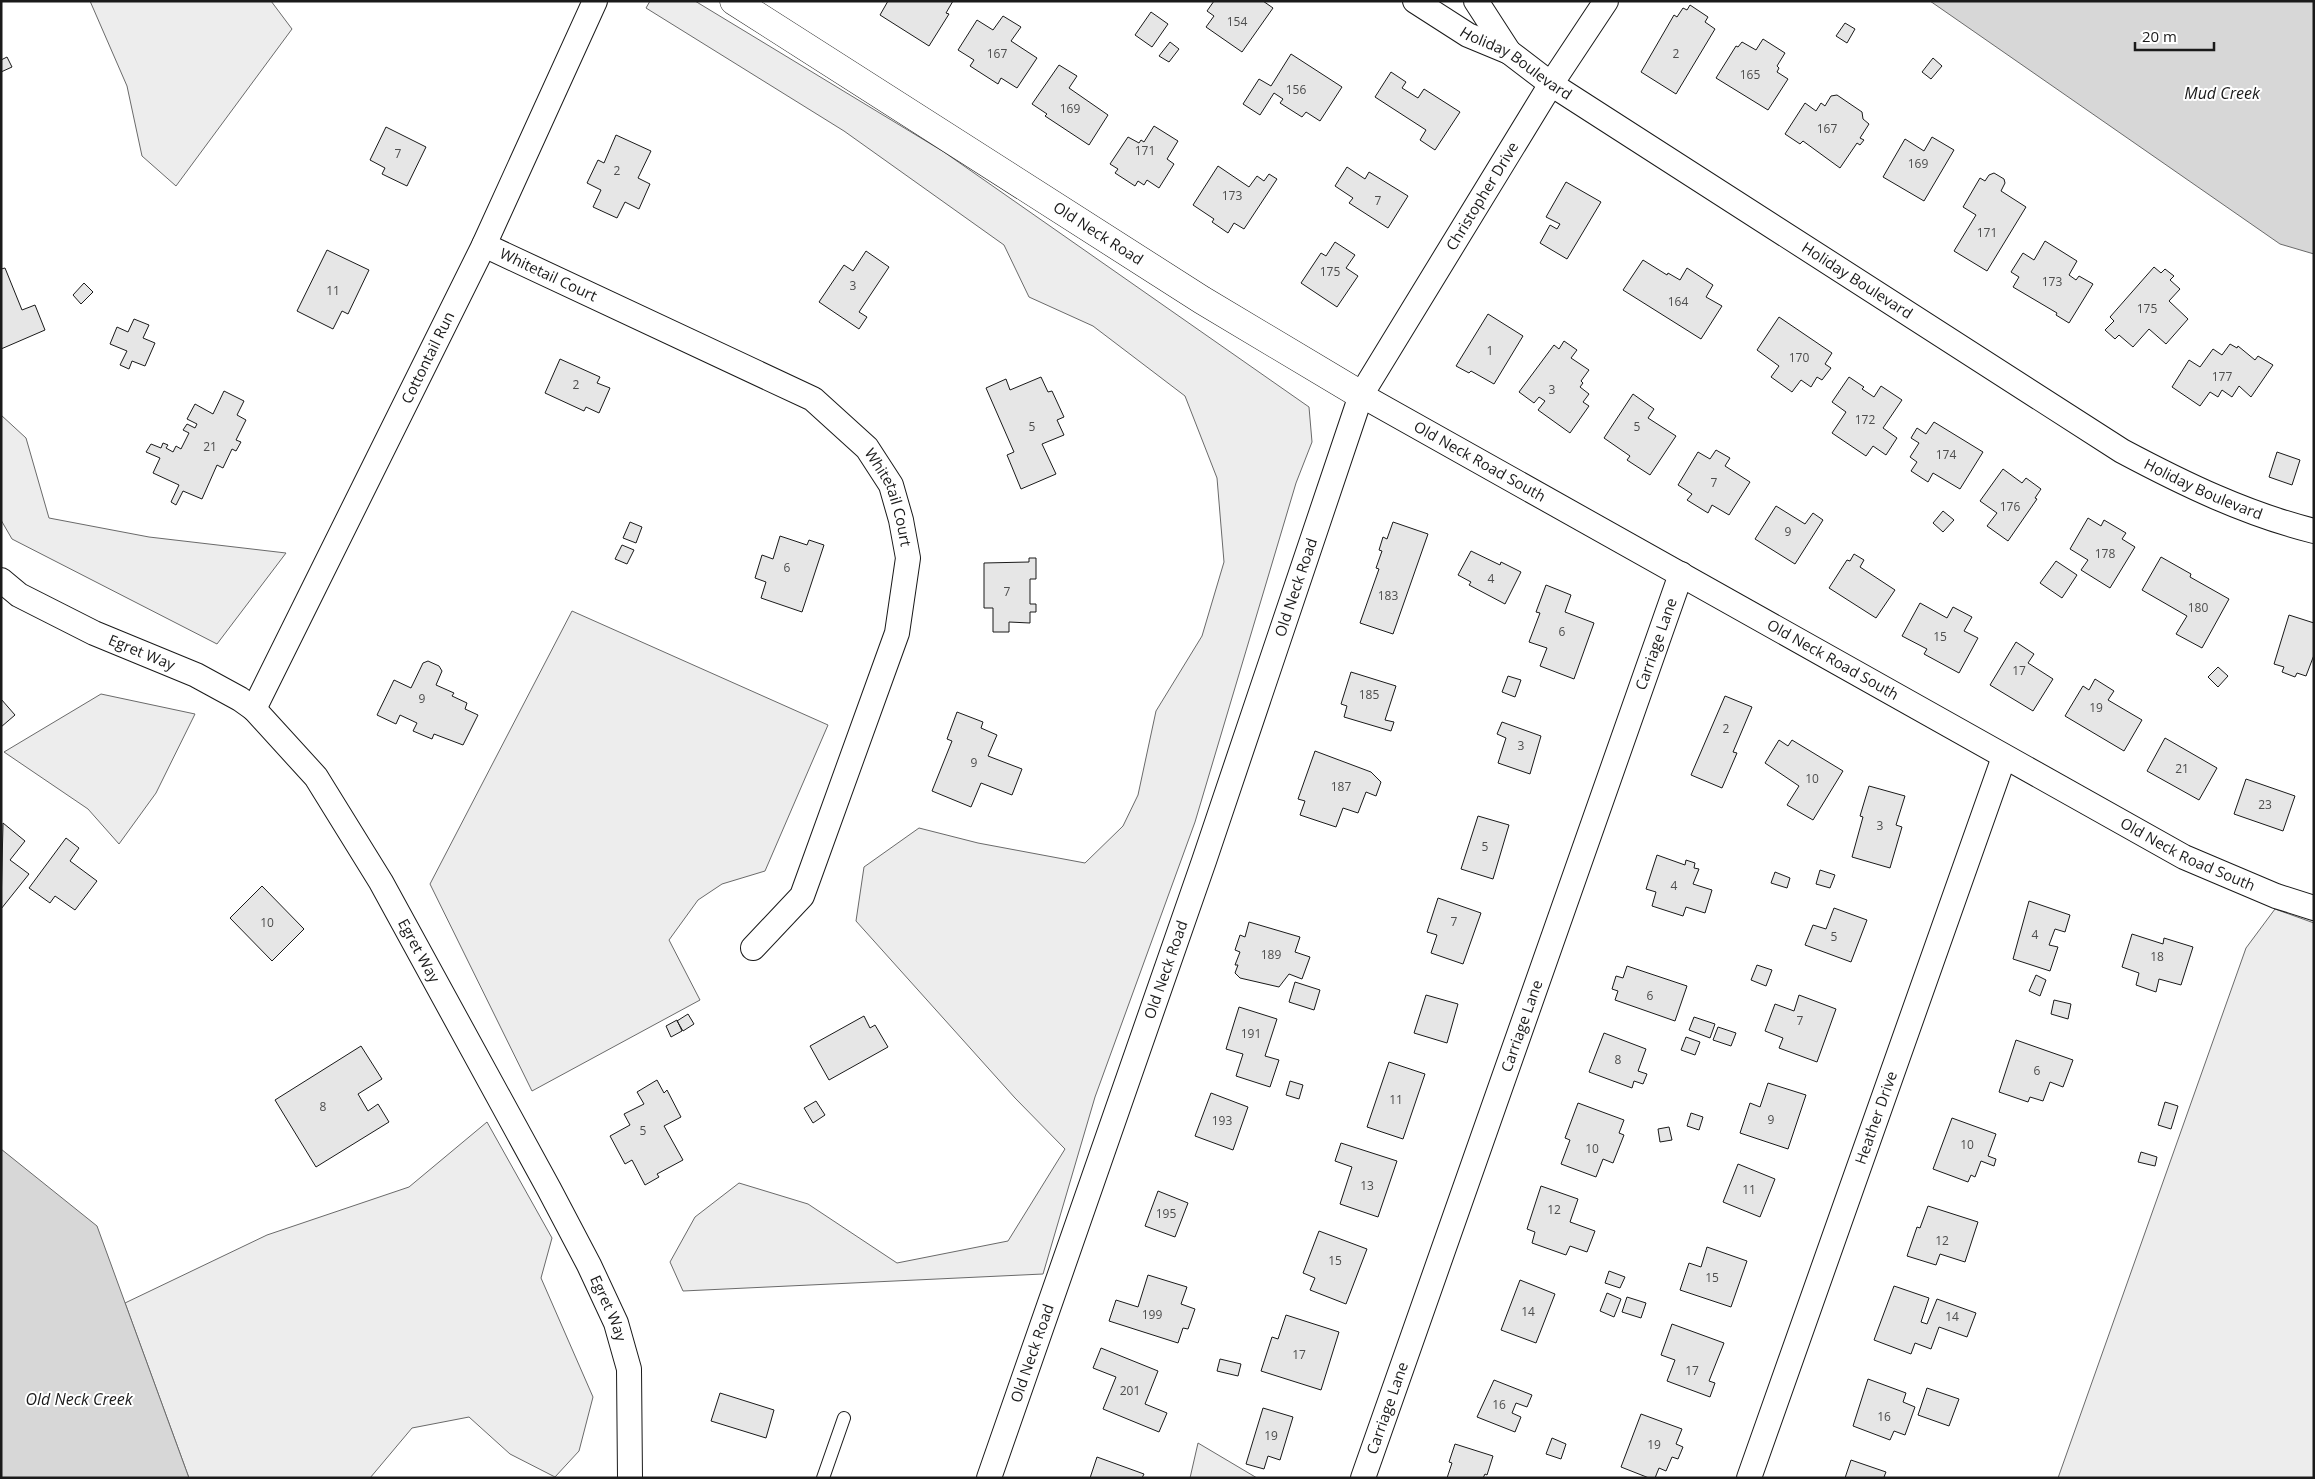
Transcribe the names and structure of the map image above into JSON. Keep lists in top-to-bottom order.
{
  "streets": {
    "street": [
      "Holiday Boulevard",
      "Christopher Drive",
      "Old Neck Road",
      "Whitetail Court",
      "Cottontail Run",
      "Old Neck Road South",
      "Carriage Lane",
      "Egret Way",
      "Heather Drive"
    ]
  },
  "crossings": [
    ["Holiday Boulevard", "Christopher Drive"],
    ["Christopher Drive", "Old Neck Road"],
    ["Christopher Drive", "Old Neck Road South"],
    ["Old Neck Road", "Old Neck Road South"],
    ["Whitetail Court", "Cottontail Run"],
    ["Cottontail Run", "Egret Way"],
    ["Old Neck Road South", "Carriage Lane"],
    ["Old Neck Road South", "Heather Drive"]
  ],
  "water": ["Mud Creek", "Old Neck Creek"],
  "house_numbers": [
    "154",
    "167",
    "2",
    "165",
    "156",
    "169",
    "167",
    "171",
    "7",
    "169",
    "2",
    "173",
    "7",
    "171",
    "175",
    "173",
    "3",
    "11",
    "164",
    "175",
    "1",
    "170",
    "177",
    "2",
    "3",
    "172",
    "5",
    "5",
    "21",
    "174",
    "7",
    "176",
    "9",
    "178",
    "6",
    "4",
    "7",
    "183",
    "180",
    "6",
    "15",
    "17",
    "185",
    "9",
    "19",
    "2",
    "3",
    "9",
    "21",
    "10",
    "187",
    "23",
    "3",
    "5",
    "4",
    "7",
    "10",
    "4",
    "5",
    "189",
    "18",
    "6",
    "7",
    "191",
    "8",
    "6",
    "11",
    "8",
    "9",
    "193",
    "5",
    "10",
    "10",
    "13",
    "11",
    "12",
    "195",
    "12",
    "15",
    "15",
    "14",
    "199",
    "14",
    "17",
    "17",
    "201",
    "16",
    "16",
    "19",
    "19"
  ],
  "scale_bar": "20 m"
}
